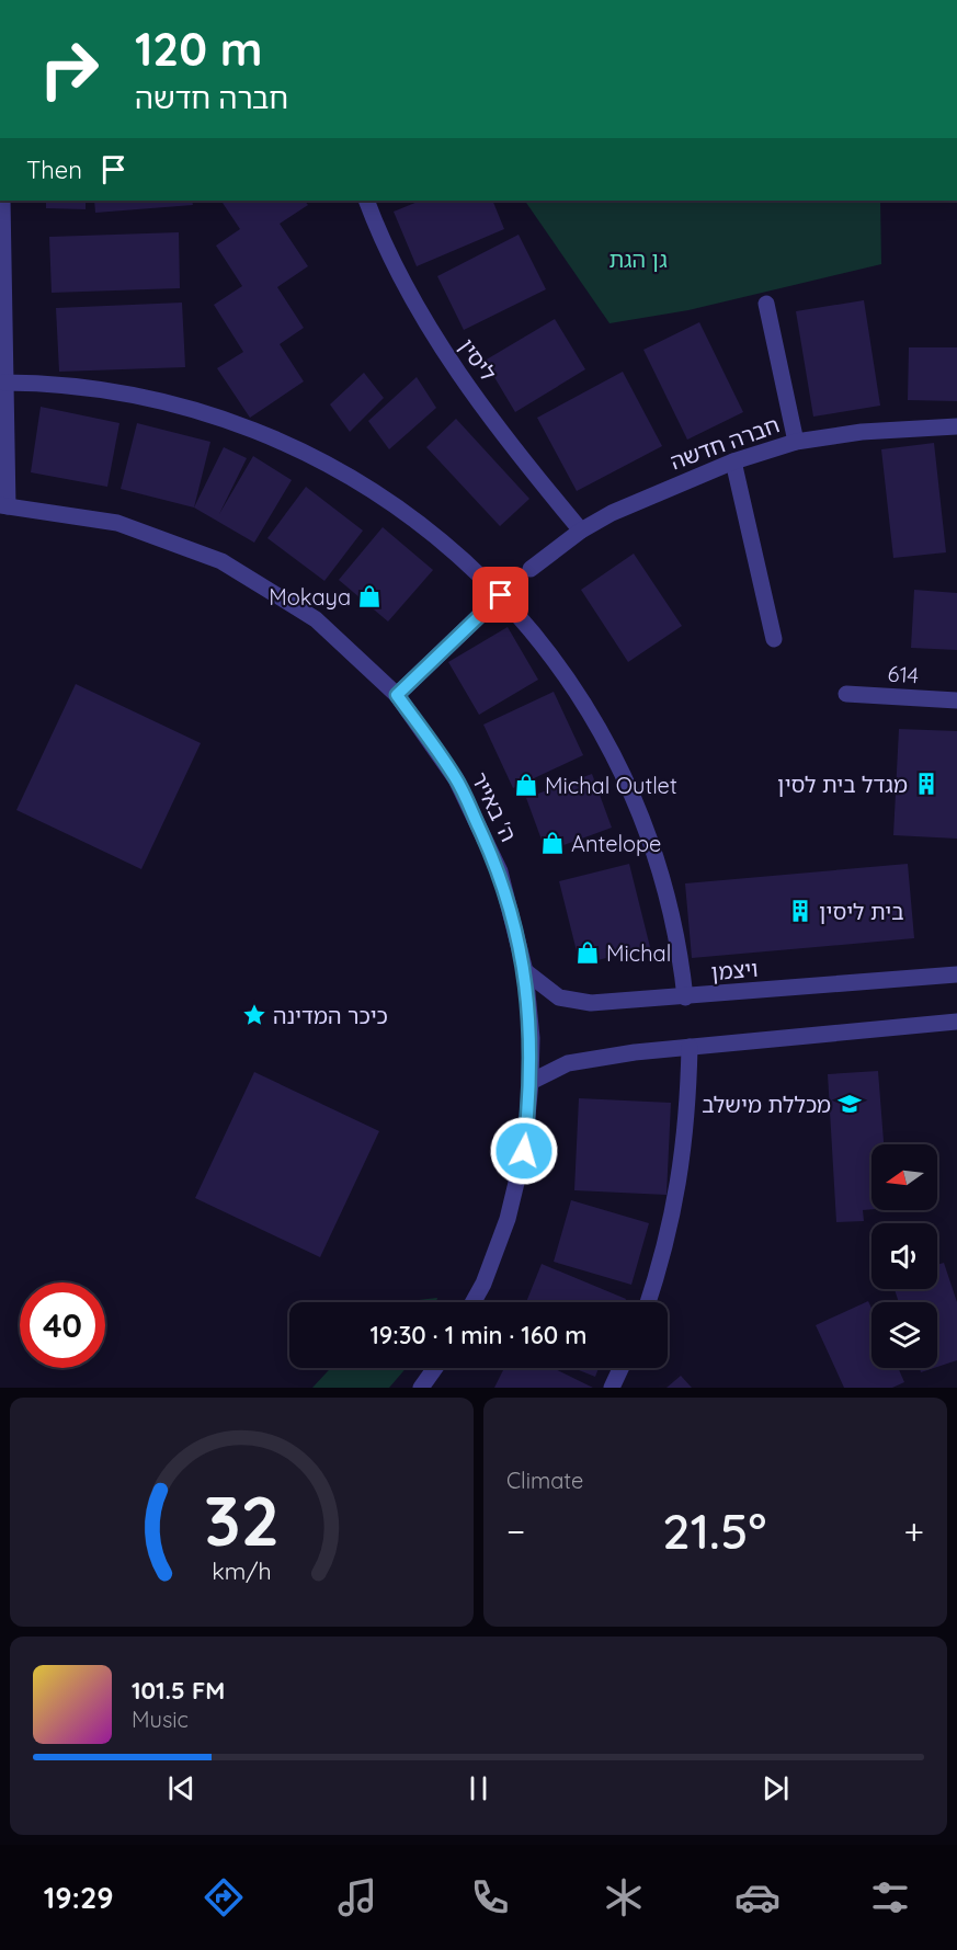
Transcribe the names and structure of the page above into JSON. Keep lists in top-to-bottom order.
{
  "streets": {
    "street": [
      "ליסין",
      "חברה חדשה",
      "614",
      "ה' באייר",
      "ויצמן"
    ]
  },
  "crossings": [
    ["ליסין", "חברה חדשה"],
    ["ה' באייר", "ויצמן"]
  ],
  "parks": ["גן הגת"],
  "places": {
    "shop": [
      "Mokaya",
      "Michal Outlet",
      "Antelope",
      "Michal"
    ],
    "building": ["מגדל בית לסין", "בית ליסין"],
    "place": ["כיכר המדינה"],
    "school or university": ["מכללת מישלב"]
  },
  "north": "left",
  "page": {
    "turn": ["120 m", "חברה חדשה"],
    "then": "Then",
    "limit": "40",
    "trip": "19:30 · 1 min · 160 m",
    "tile": "Climate",
    "heat": ["−", "21.5°", "+"],
    "song": ["101.5 FM", "Music"],
    "tabs": "19:29",
    "gauge": ["32", "km/h"]
  }
}
